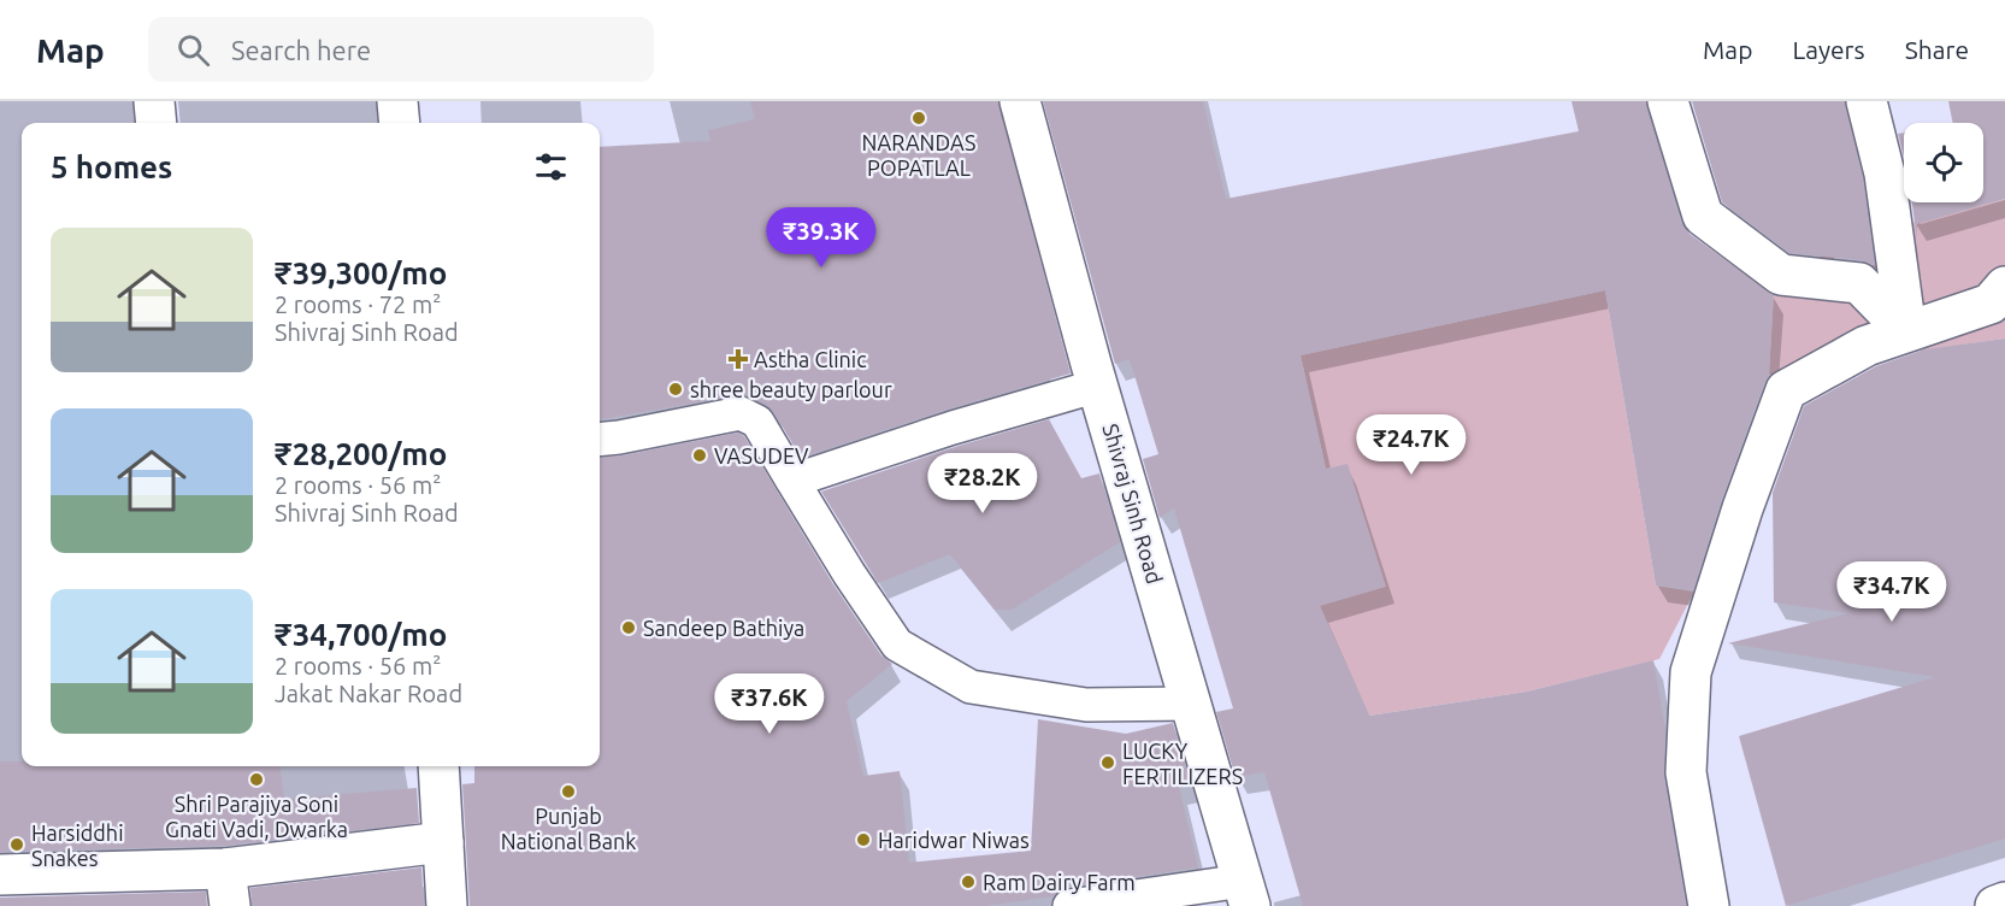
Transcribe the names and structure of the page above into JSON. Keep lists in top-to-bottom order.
{
  "streets": {
    "street": ["Shivraj Sinh Road"]
  },
  "places": {
    "other": [
      "NARANDAS POPATLAL",
      "shree beauty parlour",
      "VASUDEV",
      "Sandeep Bathiya",
      "LUCKY FERTILIZERS",
      "Shri Parajiya Soni Gnati Vadi, Dwarka",
      "Punjab National Bank",
      "Haridwar Niwas",
      "Harsiddhi Snakes",
      "Ram Dairy Farm"
    ],
    "health": ["Astha Clinic"]
  },
  "page": {
    "header": "Map",
    "search": "Search here",
    "nav": ["Map", "Layers", "Share"],
    "heading": "5 homes",
    "price": [
      "₹39.3K",
      "₹24.7K",
      "₹28.2K",
      "₹34.7K",
      "₹37.6K"
    ],
    "list": [
      {
        "name": "₹39,300/mo",
        "note": "2 rooms · 72 m² · Shivraj Sinh Road"
      },
      {
        "name": "₹28,200/mo",
        "note": "2 rooms · 56 m² · Shivraj Sinh Road"
      },
      {
        "name": "₹34,700/mo",
        "note": "2 rooms · 56 m² · Jakat Nakar Road"
      }
    ]
  }
}
